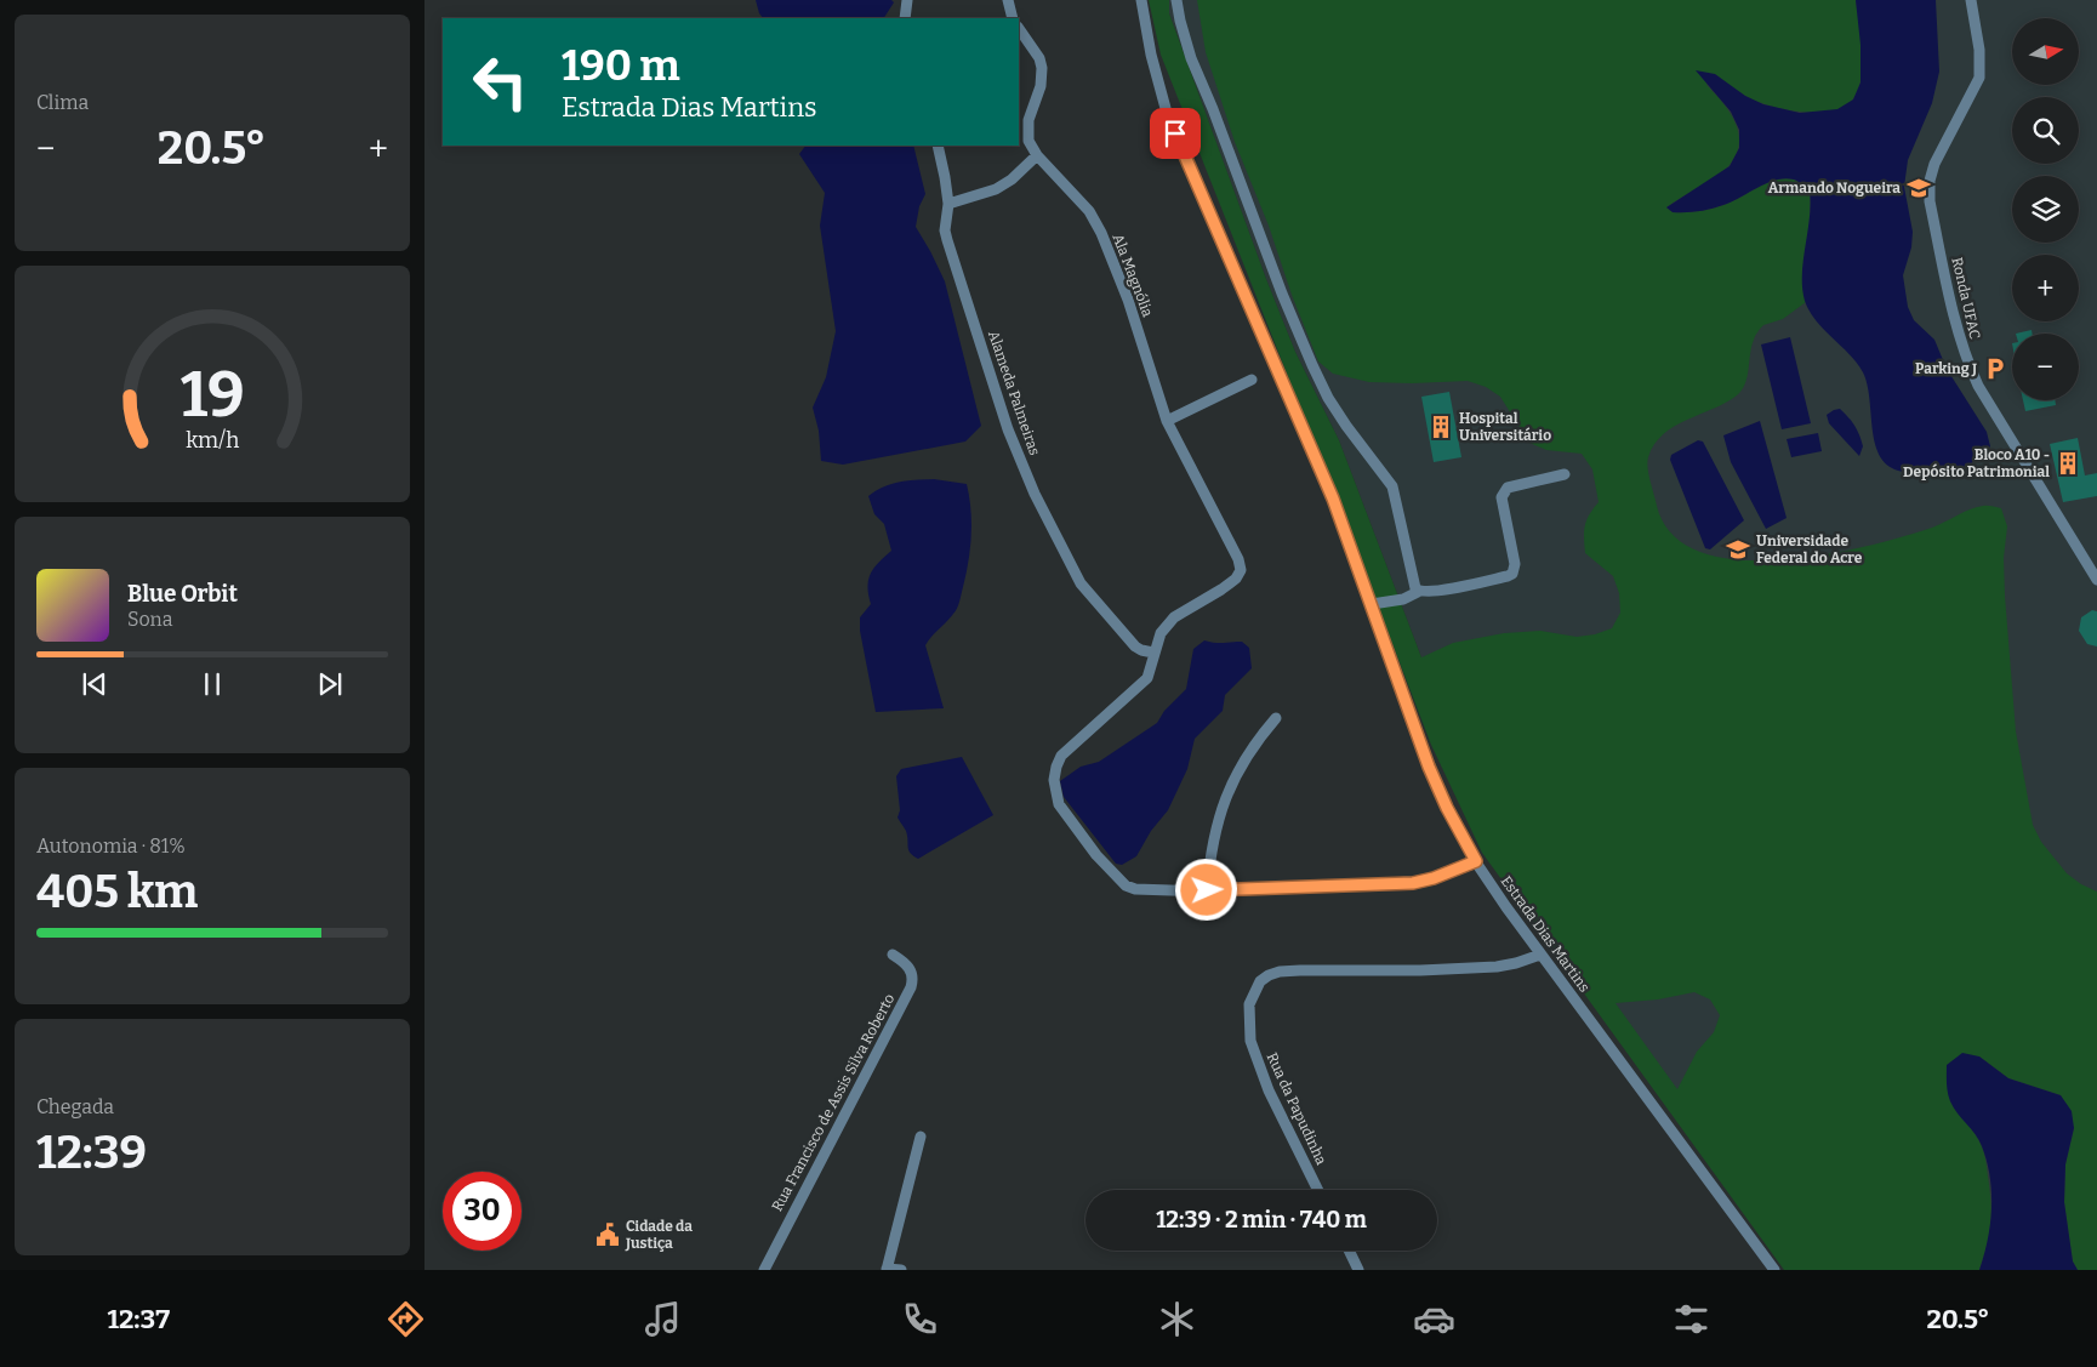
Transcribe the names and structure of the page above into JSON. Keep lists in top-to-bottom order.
{
  "streets": {
    "street": [
      "Ala Magnólia",
      "Ronda UFAC",
      "Alameda Palmeiras",
      "Estrada Dias Martins",
      "Rua Francisco de Assis Silva Roberto",
      "Rua da Papudinha"
    ]
  },
  "crossings": [
    ["Ala Magnólia", "Alameda Palmeiras"],
    ["Estrada Dias Martins", "Rua da Papudinha"]
  ],
  "places": {
    "school or university": ["Armando Nogueira", "Universidade Federal do Acre"],
    "parking": ["Parking J"],
    "building": ["Hospital Universitário", "Bloco A10 - Depósito Patrimonial"],
    "public building": ["Cidade da Justiça"]
  },
  "north": "right",
  "page": {
    "tile": [
      "Clima",
      ["Autonomia · 81%", "405 km"],
      ["Chegada", "12:39"]
    ],
    "map_buttons": ["+", "−"],
    "turn": ["190 m", "Estrada Dias Martins"],
    "heat": ["−", "20.5°", "+"],
    "song": ["Blue Orbit", "Sona"],
    "limit": "30",
    "trip": "12:39 · 2 min · 740 m",
    "tabs": ["12:37", "20.5°"],
    "gauge": ["19", "km/h"]
  }
}
